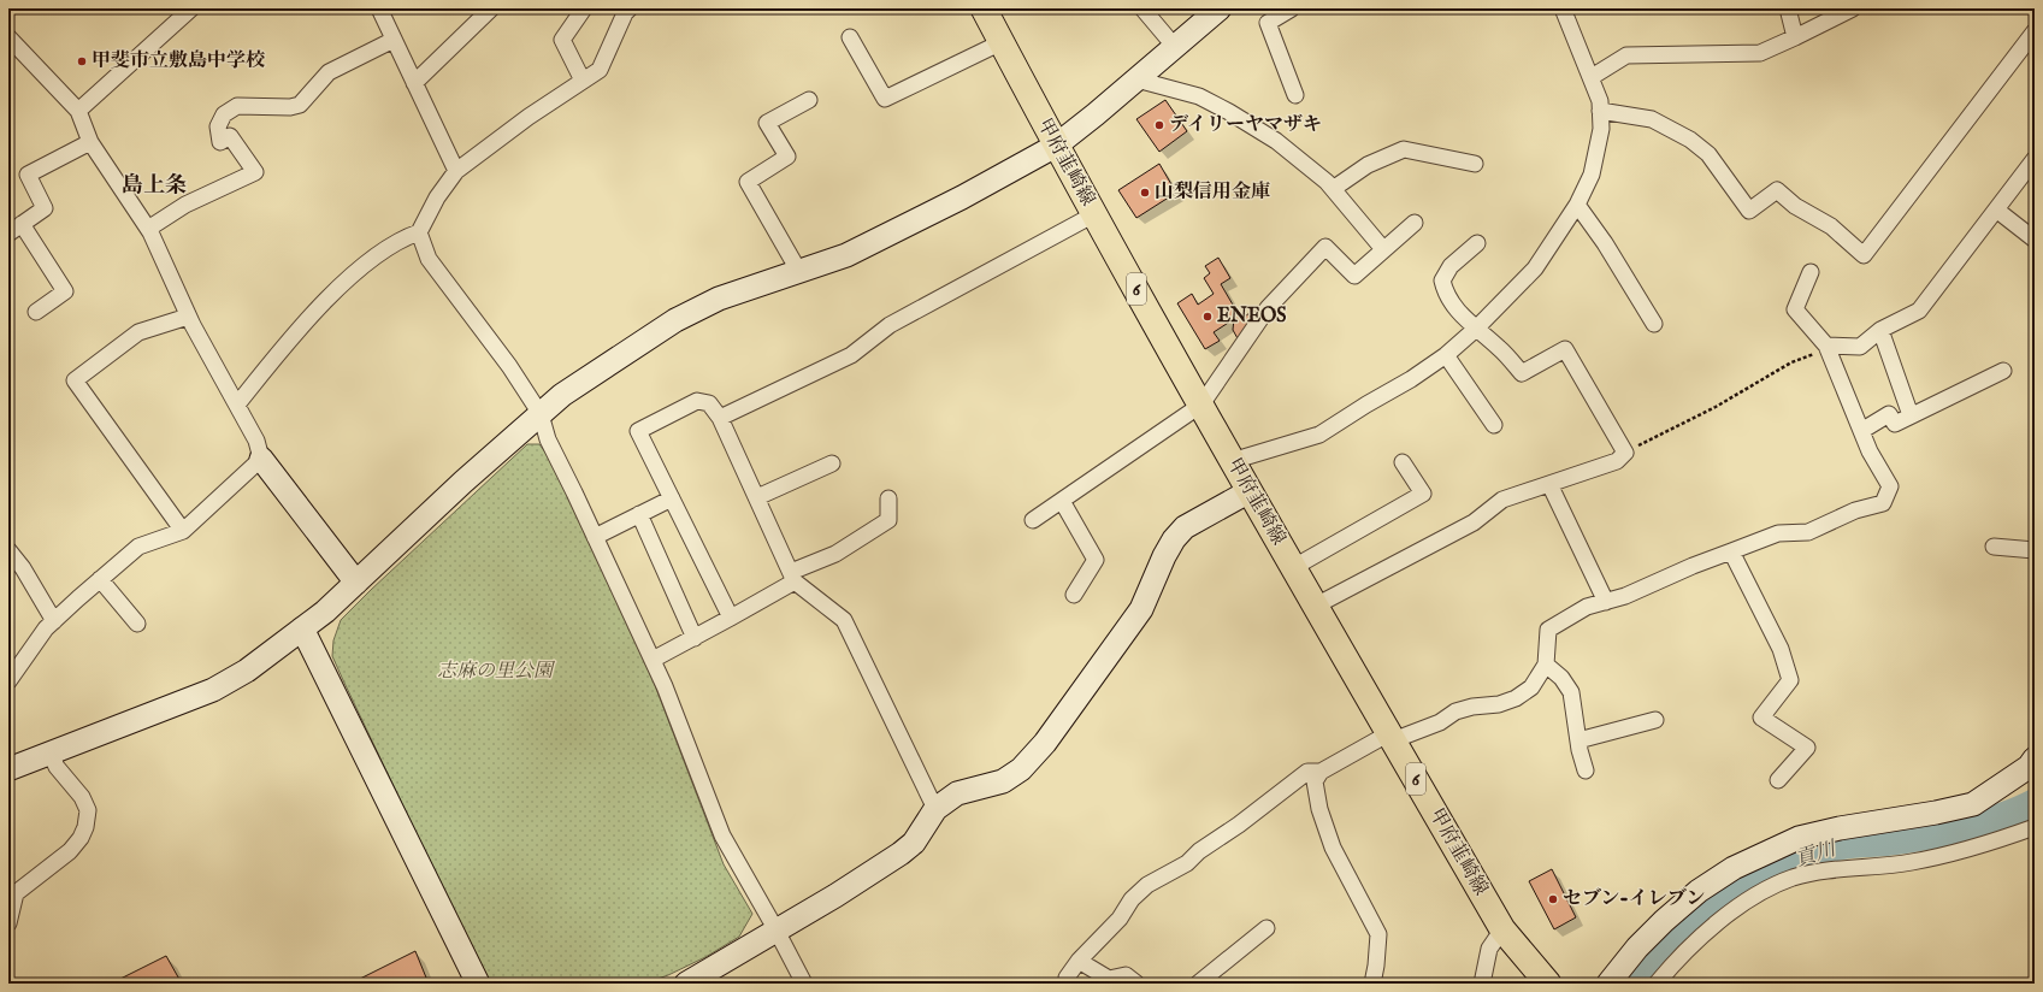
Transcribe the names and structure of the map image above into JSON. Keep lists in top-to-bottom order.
{
  "streets": {
    "main road": ["甲府韮崎線", "6"]
  },
  "districts": ["島上条"],
  "water": ["貢川"],
  "parks": ["志麻の里公園"],
  "places": [
    "甲斐市立敷島中学校",
    "デイリーヤマザキ",
    "山梨信用金庫",
    "ENEOS",
    "セブン-イレブン"
  ]
}
